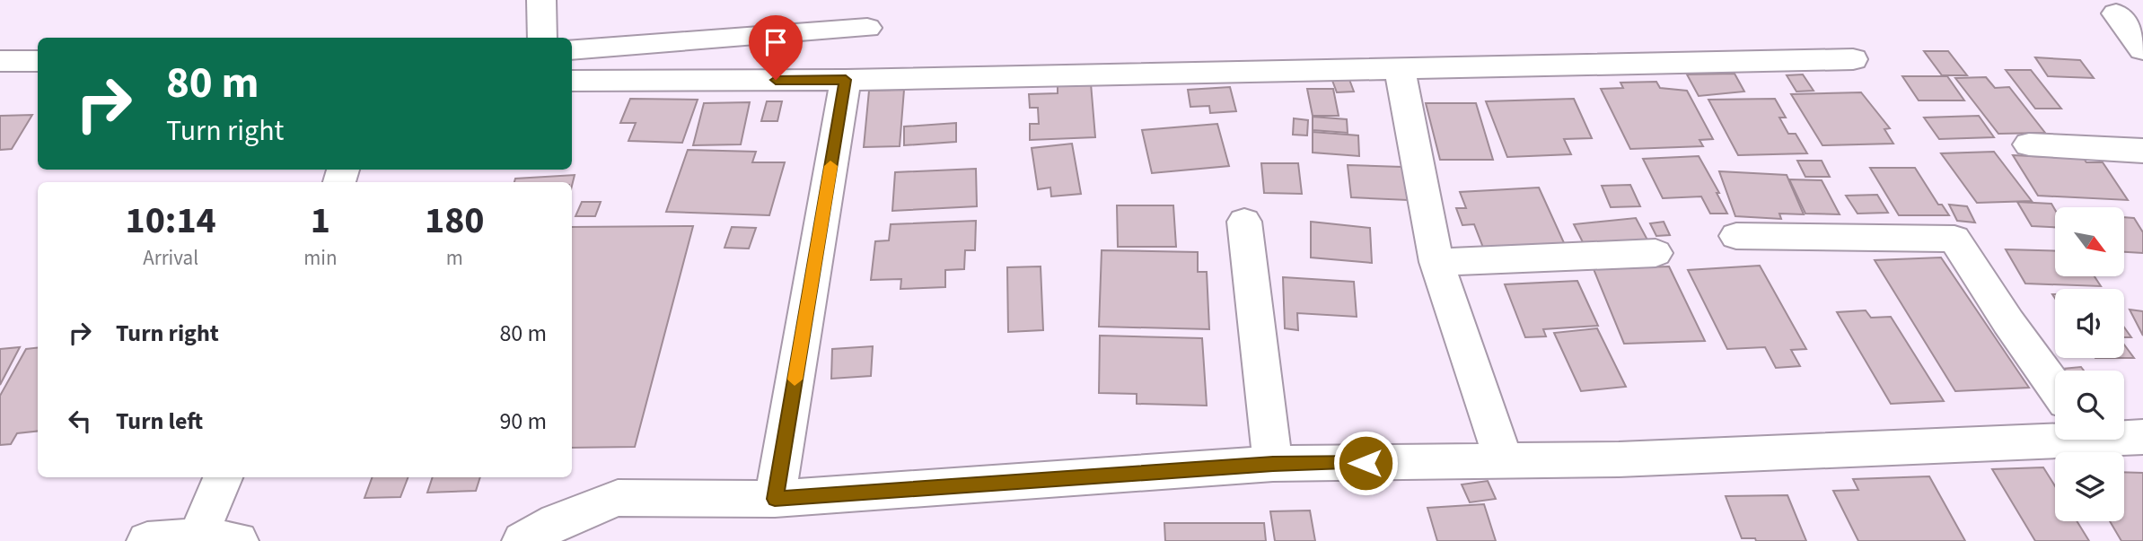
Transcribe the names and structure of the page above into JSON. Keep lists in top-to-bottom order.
{
  "north": "bottom right",
  "page": {
    "turn": ["80 m", "Turn right"],
    "eta": [
      "10:14",
      "Arrival",
      "1",
      "min",
      "180",
      "m"
    ],
    "list": [
      {
        "name": "Turn right",
        "value": "80 m"
      },
      {
        "name": "Turn left",
        "value": "90 m"
      }
    ]
  }
}
